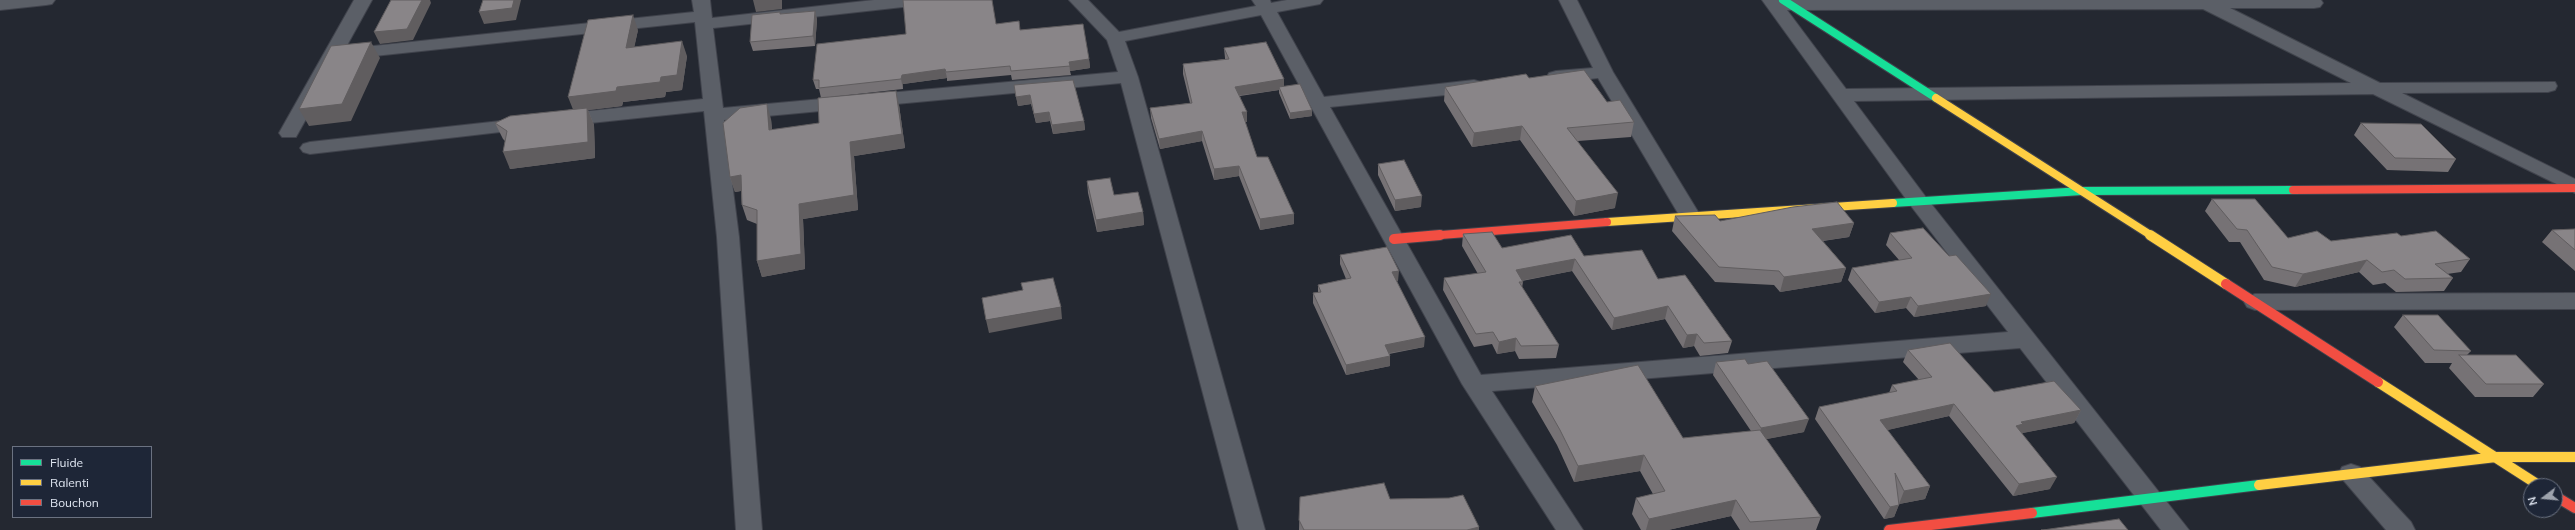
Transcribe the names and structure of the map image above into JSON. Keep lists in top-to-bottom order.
{
  "legend": ["Fluide", "Ralenti", "Bouchon"],
  "north": "left"
}
